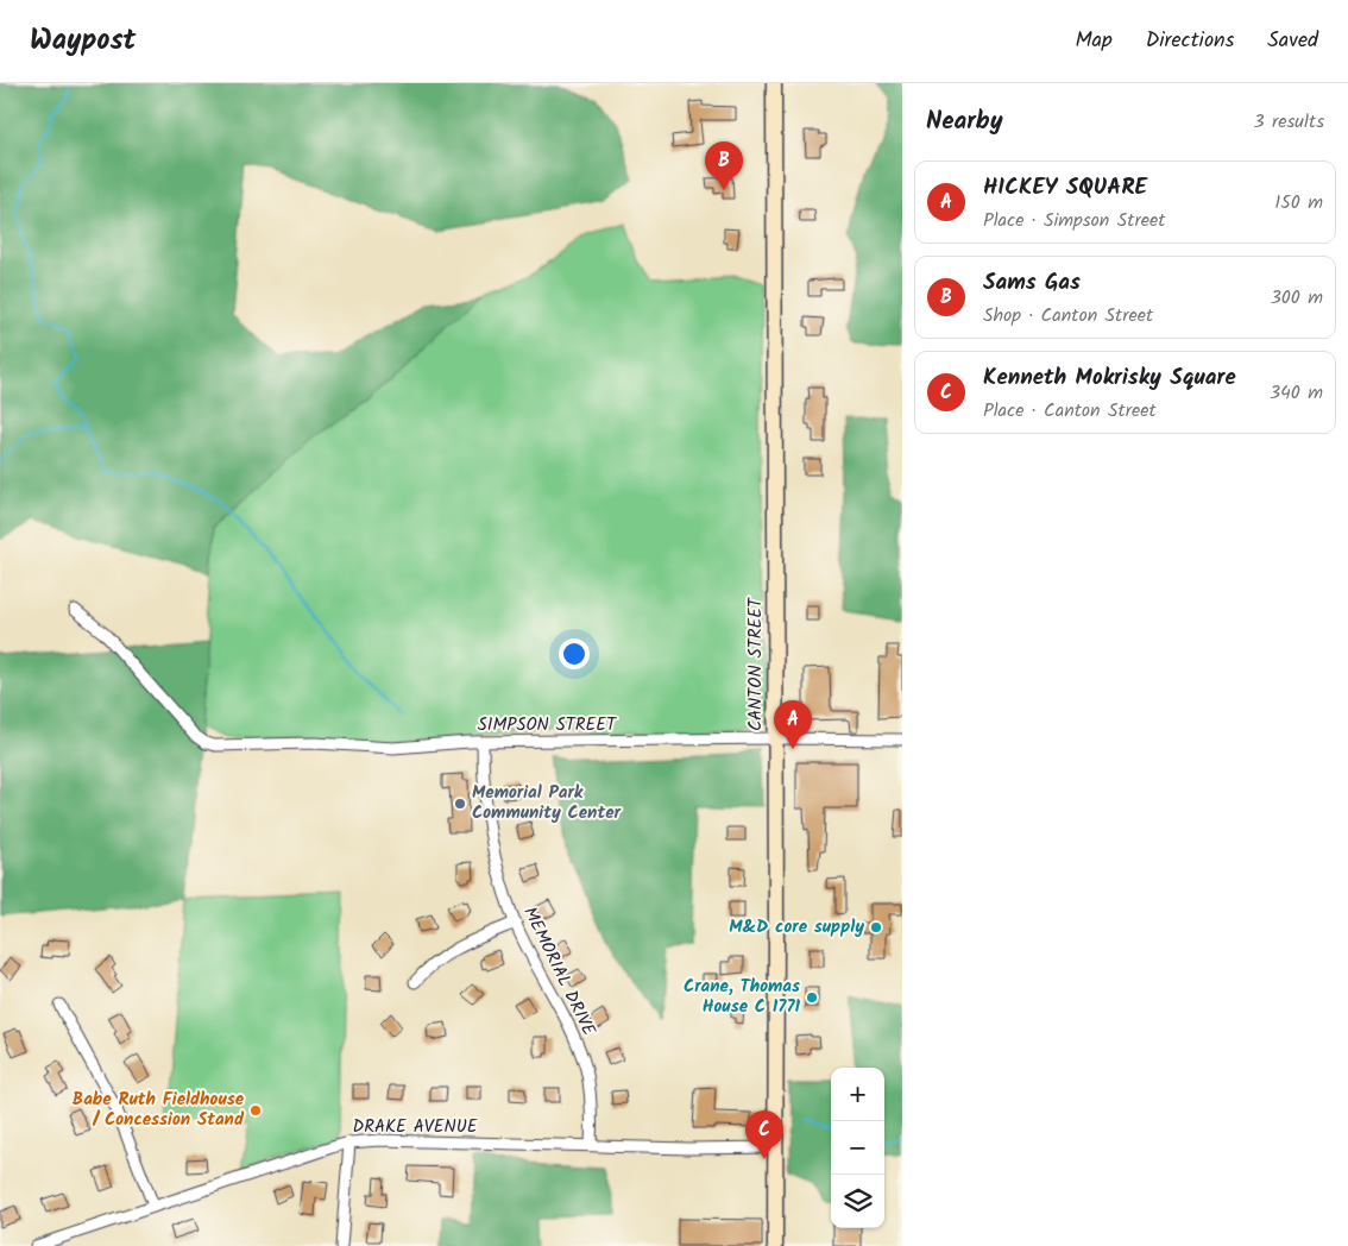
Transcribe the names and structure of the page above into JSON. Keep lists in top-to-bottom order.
{
  "streets": {
    "main road": ["CANTON STREET"],
    "street": ["SIMPSON STREET", "MEMORIAL DRIVE", "DRAKE AVENUE"]
  },
  "crossings": [
    ["CANTON STREET", "SIMPSON STREET"],
    ["CANTON STREET", "DRAKE AVENUE"],
    ["SIMPSON STREET", "MEMORIAL DRIVE"],
    ["MEMORIAL DRIVE", "DRAKE AVENUE"]
  ],
  "places": [
    "Memorial Park Community Center",
    "M&D core supply",
    "Crane, Thomas House C 1771",
    "Babe Ruth Fieldhouse / Concession Stand"
  ],
  "page": {
    "header": "Waypost",
    "nav": ["Map", "Directions", "Saved"],
    "heading": ["Nearby", "3 results"],
    "pins": ["B", "A", "C"],
    "list": [
      {
        "mark": "A",
        "name": "HICKEY SQUARE",
        "note": "Place · Simpson Street",
        "value": "150 m"
      },
      {
        "mark": "B",
        "name": "Sams Gas",
        "note": "Shop · Canton Street",
        "value": "300 m"
      },
      {
        "mark": "C",
        "name": "Kenneth Mokrisky Square",
        "note": "Place · Canton Street",
        "value": "340 m"
      }
    ],
    "map_buttons": ["+", "−"]
  }
}
